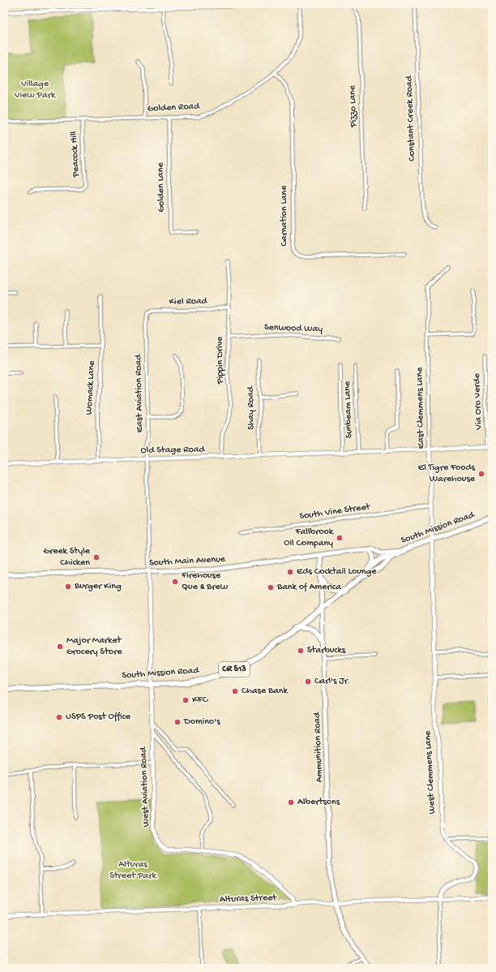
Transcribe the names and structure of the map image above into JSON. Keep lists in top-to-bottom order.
{
  "streets": {
    "main road": [
      "South Mission Road",
      "South Main Avenue",
      "CR S13",
      "Ammunition Road"
    ],
    "street": [
      "Pizzo Lane",
      "Golden Road",
      "Constant Creek Road",
      "Peacock Hill",
      "Golden Lane",
      "Carnation Lane",
      "Kiel Road",
      "Senwood Way",
      "Pippin Drive",
      "Womack Lane",
      "East Aviation Road",
      "Via Oro Verde",
      "Shay Road",
      "East Clemmens Lane",
      "Sunbeam Lane",
      "Old Stage Road",
      "South Vine Street",
      "West Clemmens Lane",
      "West Aviation Road",
      "Alturas Street"
    ]
  },
  "crossings": [
    ["Golden Road", "Peacock Hill"],
    ["Golden Road", "Golden Lane"],
    ["Golden Road", "Carnation Lane"],
    ["Kiel Road", "Pippin Drive"],
    ["Kiel Road", "East Aviation Road"],
    ["Senwood Way", "Pippin Drive"],
    ["Pippin Drive", "Old Stage Road"],
    ["Womack Lane", "Old Stage Road"],
    ["East Aviation Road", "Old Stage Road"],
    ["East Aviation Road", "South Main Avenue"],
    ["East Aviation Road", "West Aviation Road"],
    ["Via Oro Verde", "Old Stage Road"],
    ["Shay Road", "Old Stage Road"],
    ["East Clemmens Lane", "Old Stage Road"],
    ["East Clemmens Lane", "South Vine Street"],
    ["East Clemmens Lane", "South Mission Road"],
    ["East Clemmens Lane", "West Clemmens Lane"],
    ["Sunbeam Lane", "Old Stage Road"],
    ["South Mission Road", "South Main Avenue"],
    ["South Mission Road", "Ammunition Road"],
    ["South Mission Road", "West Clemmens Lane"],
    ["South Mission Road", "West Aviation Road"],
    ["South Main Avenue", "Ammunition Road"],
    ["South Main Avenue", "West Aviation Road"],
    ["Ammunition Road", "Alturas Street"],
    ["West Aviation Road", "Alturas Street"]
  ],
  "parks": ["Village View Park", "Alturas Street Park"],
  "places": [
    "El Tigre Foods Warehouse",
    "Fallbrook Oil Company",
    "Greek Style Chicken",
    "Eds Cocktail Lounge",
    "Firehouse Que & Brew",
    "Burger King",
    "Bank of America",
    "Major Market Grocery Store",
    "Starbucks",
    "Carl's Jr.",
    "Chase Bank",
    "KFC",
    "USPS Post Office",
    "Domino's",
    "Albertsons"
  ]
}
